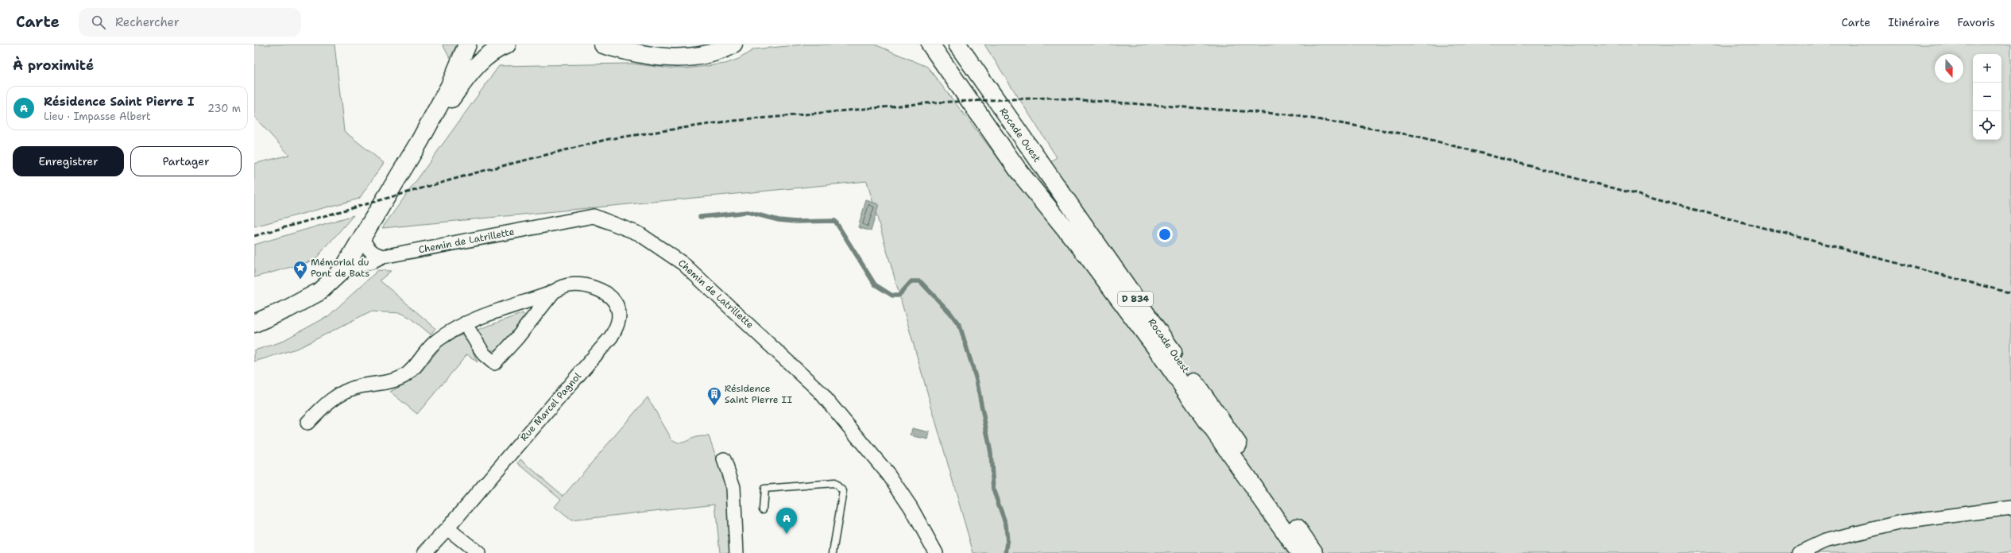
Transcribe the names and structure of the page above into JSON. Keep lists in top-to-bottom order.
{
  "streets": {
    "main road": ["Rocade Ouest", "D 834"],
    "street": ["Chemin de Latrillette", "Rue Marcel Pagnol"]
  },
  "places": {
    "place": ["Mémorial du Pont de Bats"],
    "building": ["Résidence Saint Pierre II"]
  },
  "north": "bottom",
  "page": {
    "header": "Carte",
    "search": "Rechercher",
    "nav": ["Carte", "Itinéraire", "Favoris"],
    "heading": "À proximité",
    "map_buttons": ["+", "−"],
    "list": [
      {
        "mark": "A",
        "name": "Résidence Saint Pierre I",
        "note": "Lieu · Impasse Albert",
        "value": "230 m"
      }
    ],
    "buttons": ["Enregistrer", "Partager"],
    "pins": "A"
  }
}
